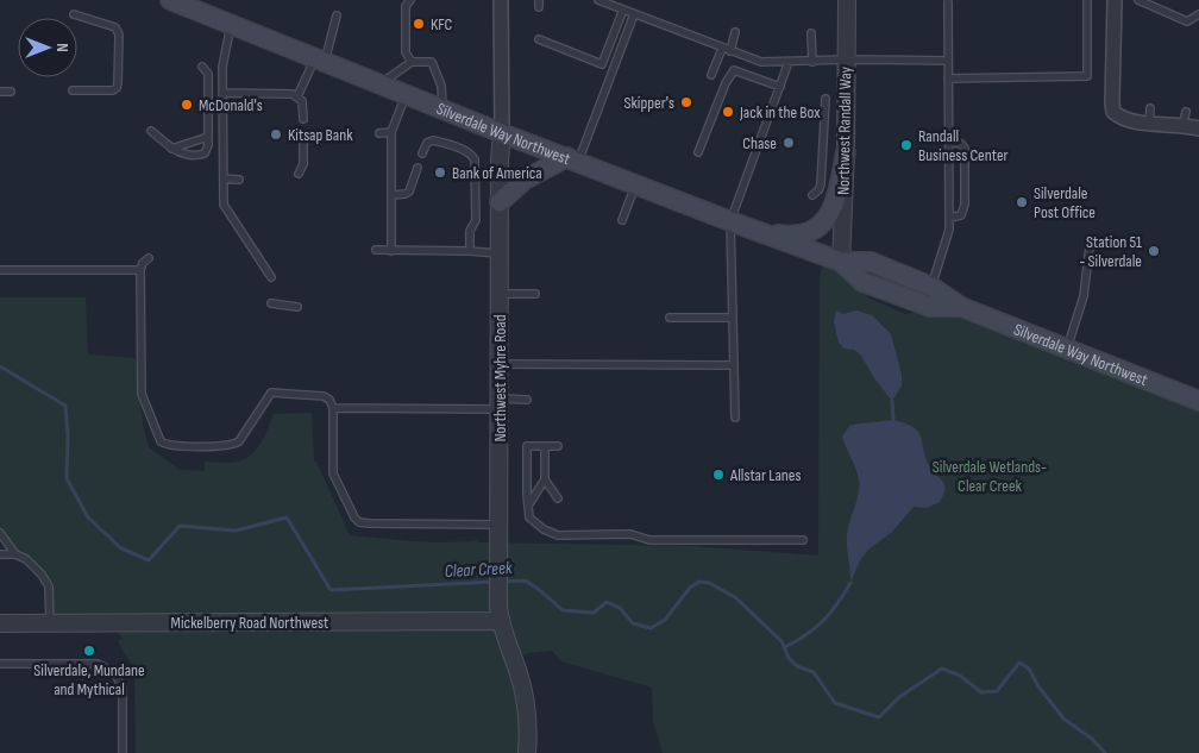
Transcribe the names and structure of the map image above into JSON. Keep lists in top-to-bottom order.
{
  "streets": {
    "main road": ["Silverdale Way Northwest"],
    "street": ["Northwest Randall Way", "Northwest Myhre Road", "Mickelberry Road Northwest"]
  },
  "crossings": [
    ["Northwest Randall Way", "Silverdale Way Northwest"],
    ["Silverdale Way Northwest", "Northwest Myhre Road"],
    ["Northwest Myhre Road", "Mickelberry Road Northwest"]
  ],
  "water": ["Clear Creek"],
  "parks": ["Silverdale Wetlands- Clear Creek"],
  "places": [
    "KFC",
    "Skipper's",
    "McDonald's",
    "Jack in the Box",
    "Kitsap Bank",
    "Chase",
    "Randall Business Center",
    "Bank of America",
    "Silverdale Post Office",
    "Station 51 - Silverdale",
    "Allstar Lanes",
    "Silverdale, Mundane and Mythical"
  ],
  "north": "right"
}
